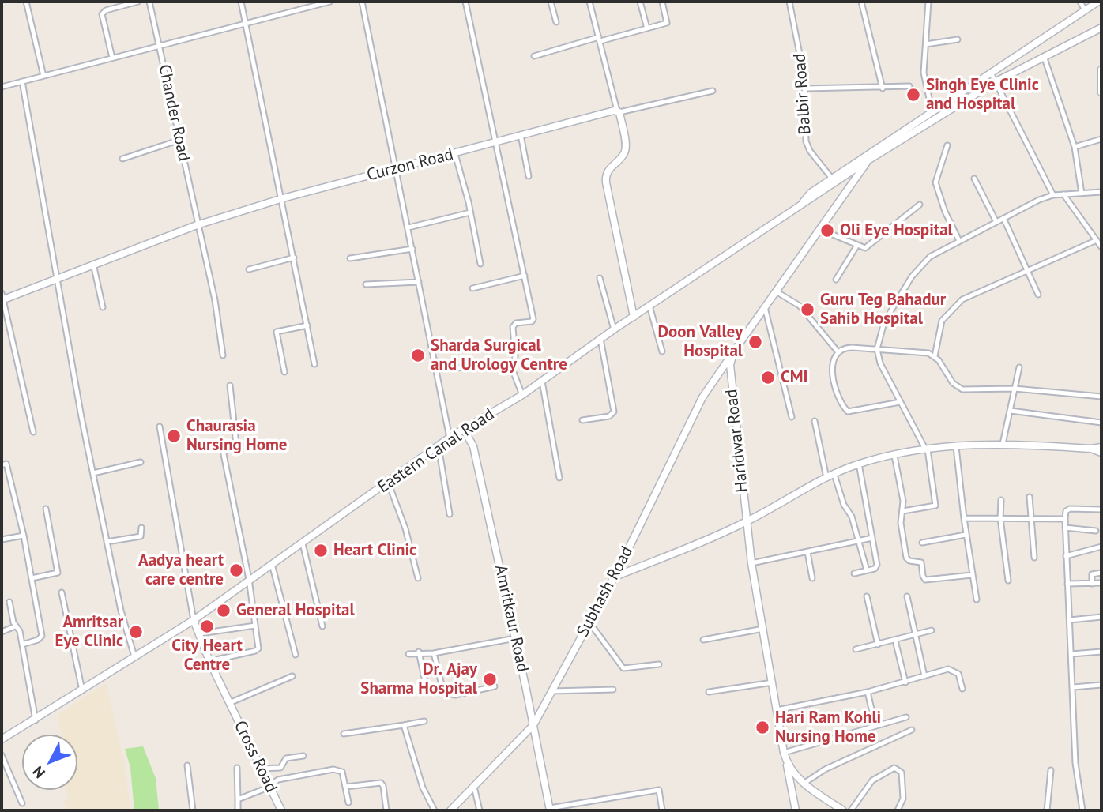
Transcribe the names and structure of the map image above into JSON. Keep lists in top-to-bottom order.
{
  "streets": {
    "street": [
      "Balbir Road",
      "Chander Road",
      "Curzon Road",
      "Haridwar Road",
      "Eastern Canal Road",
      "Subhash Road",
      "Amritkaur Road",
      "Cross Road"
    ]
  },
  "crossings": [
    ["Chander Road", "Curzon Road"],
    ["Haridwar Road", "Subhash Road"],
    ["Eastern Canal Road", "Amritkaur Road"],
    ["Eastern Canal Road", "Cross Road"],
    ["Subhash Road", "Amritkaur Road"]
  ],
  "places": [
    "Singh Eye Clinic and Hospital",
    "Oli Eye Hospital",
    "Guru Teg Bahadur Sahib Hospital",
    "Doon Valley Hospital",
    "Sharda Surgical and Urology Centre",
    "CMI",
    "Chaurasia Nursing Home",
    "Heart Clinic",
    "Aadya heart care centre",
    "General Hospital",
    "City Heart Centre",
    "Amritsar Eye Clinic",
    "Dr. Ajay Sharma Hospital",
    "Hari Ram Kohli Nursing Home"
  ],
  "north": "bottom left"
}
